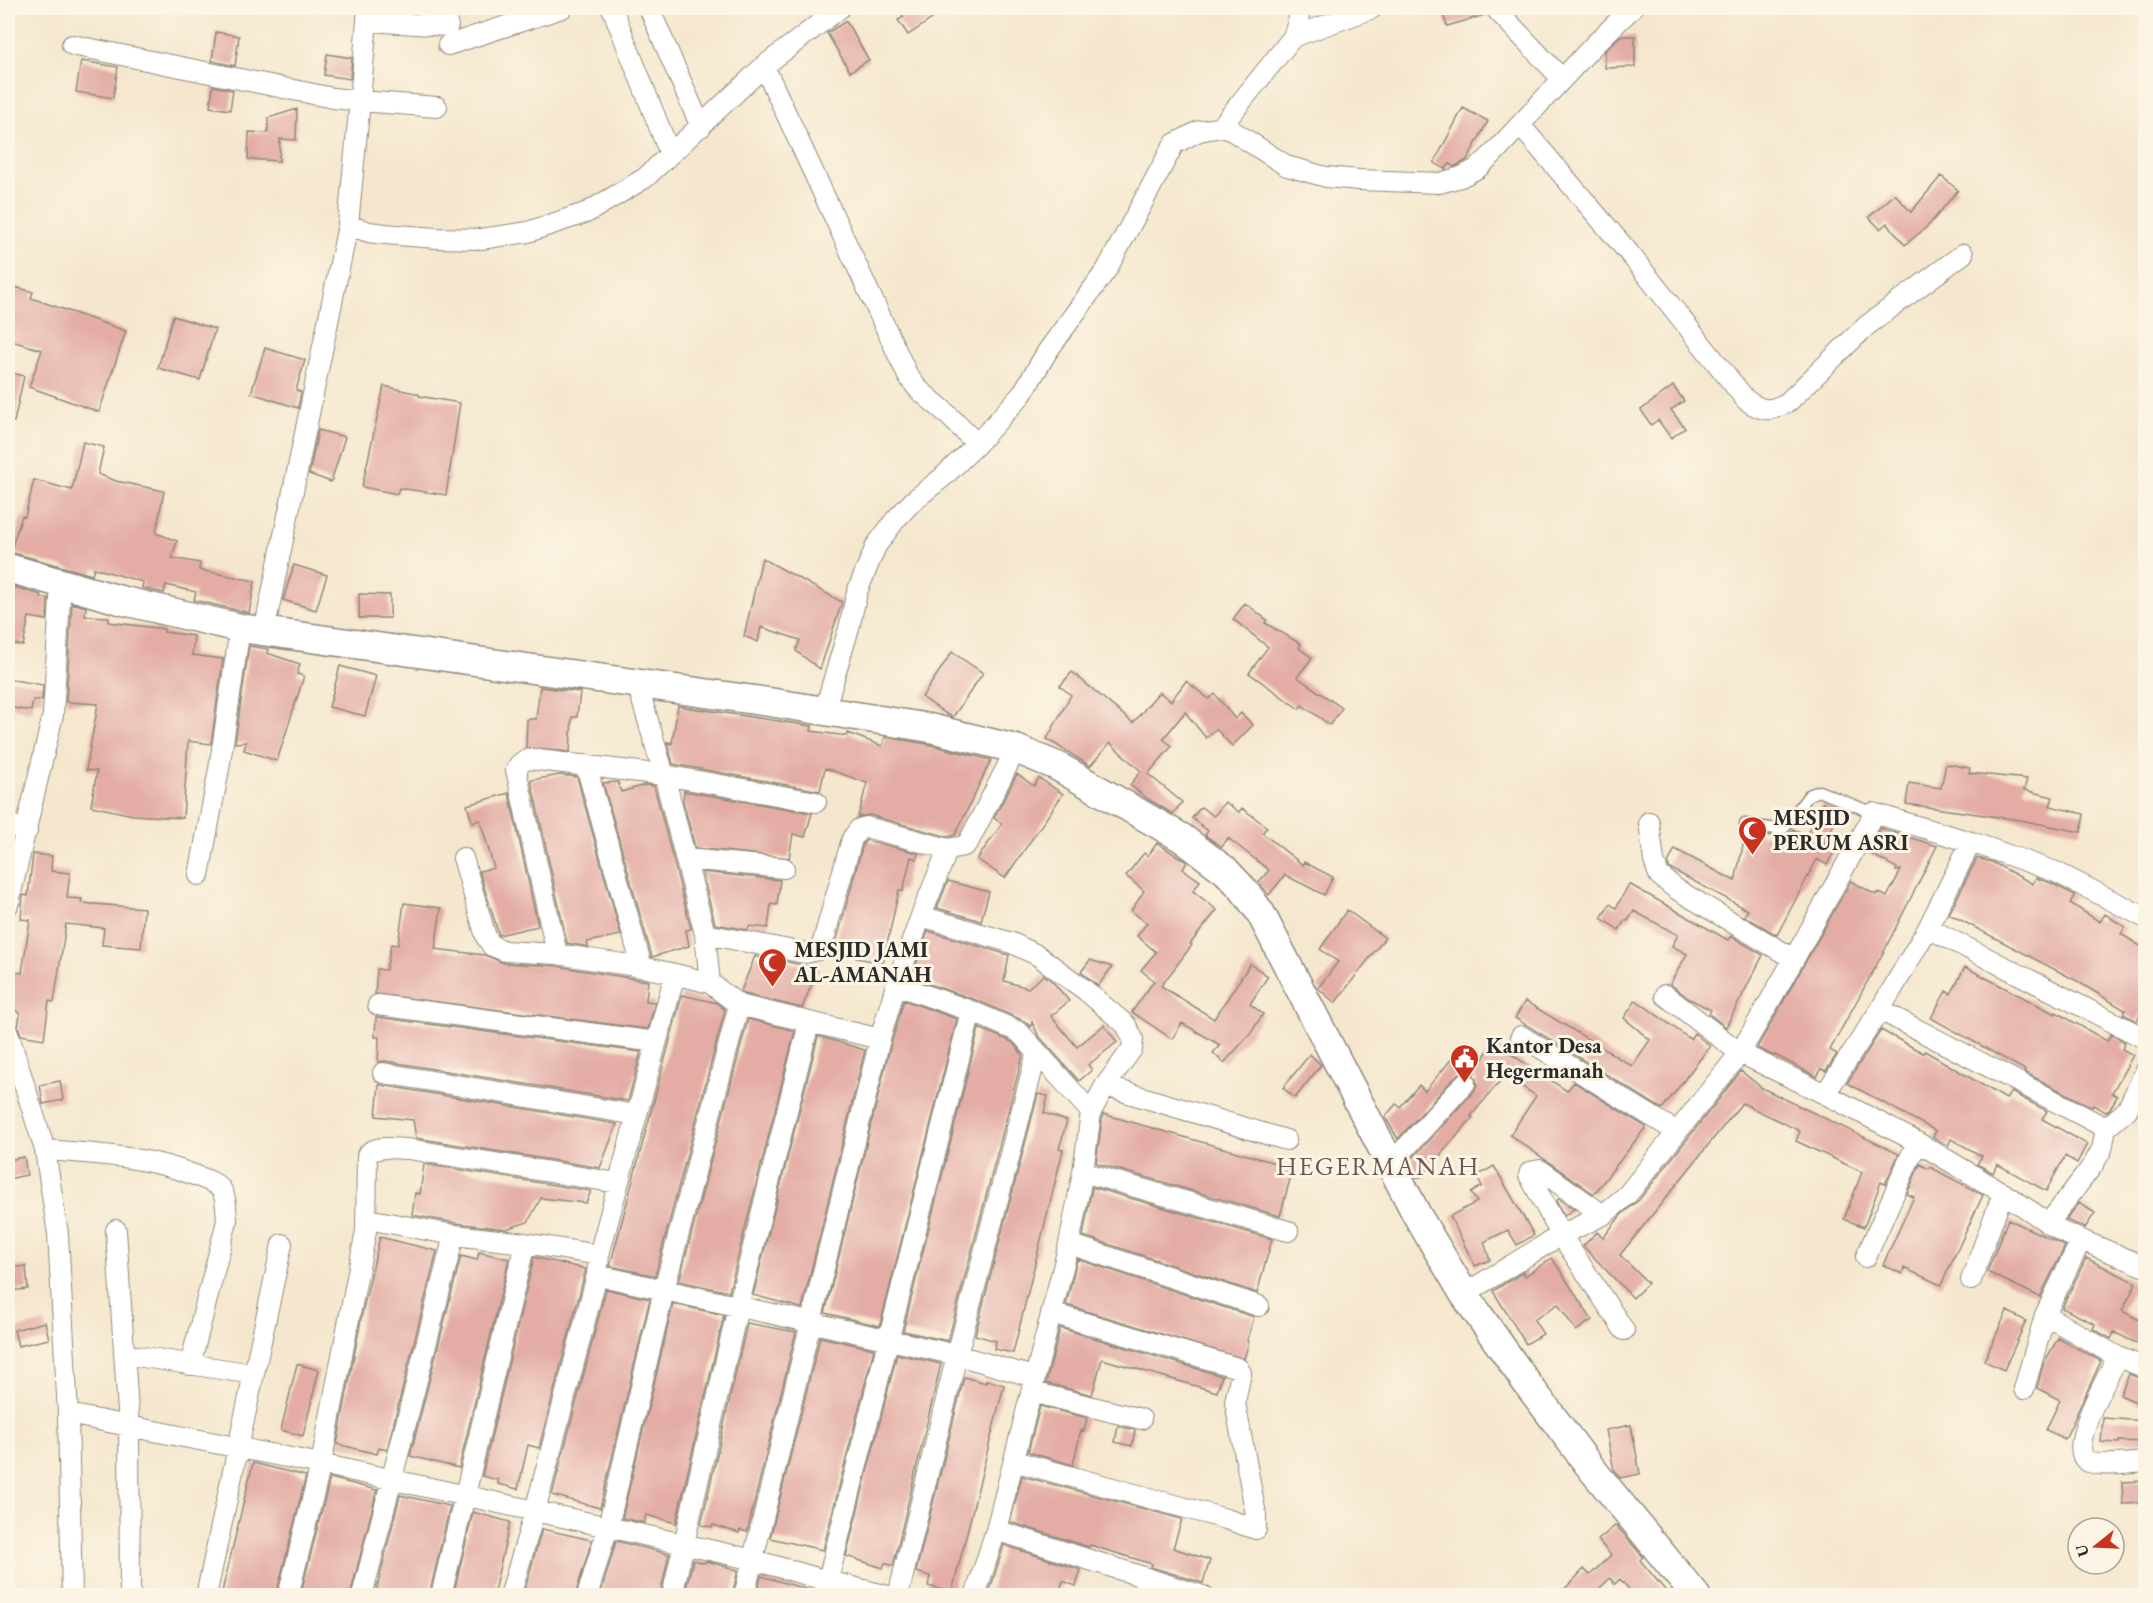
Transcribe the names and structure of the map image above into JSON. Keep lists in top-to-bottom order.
{
  "districts": ["HEGERMANAH"],
  "places": {
    "mosque": ["MESJID PERUM ASRI", "MESJID JAMI AL-AMANAH"],
    "public building": ["Kantor Desa Hegermanah"]
  },
  "north": "left"
}
